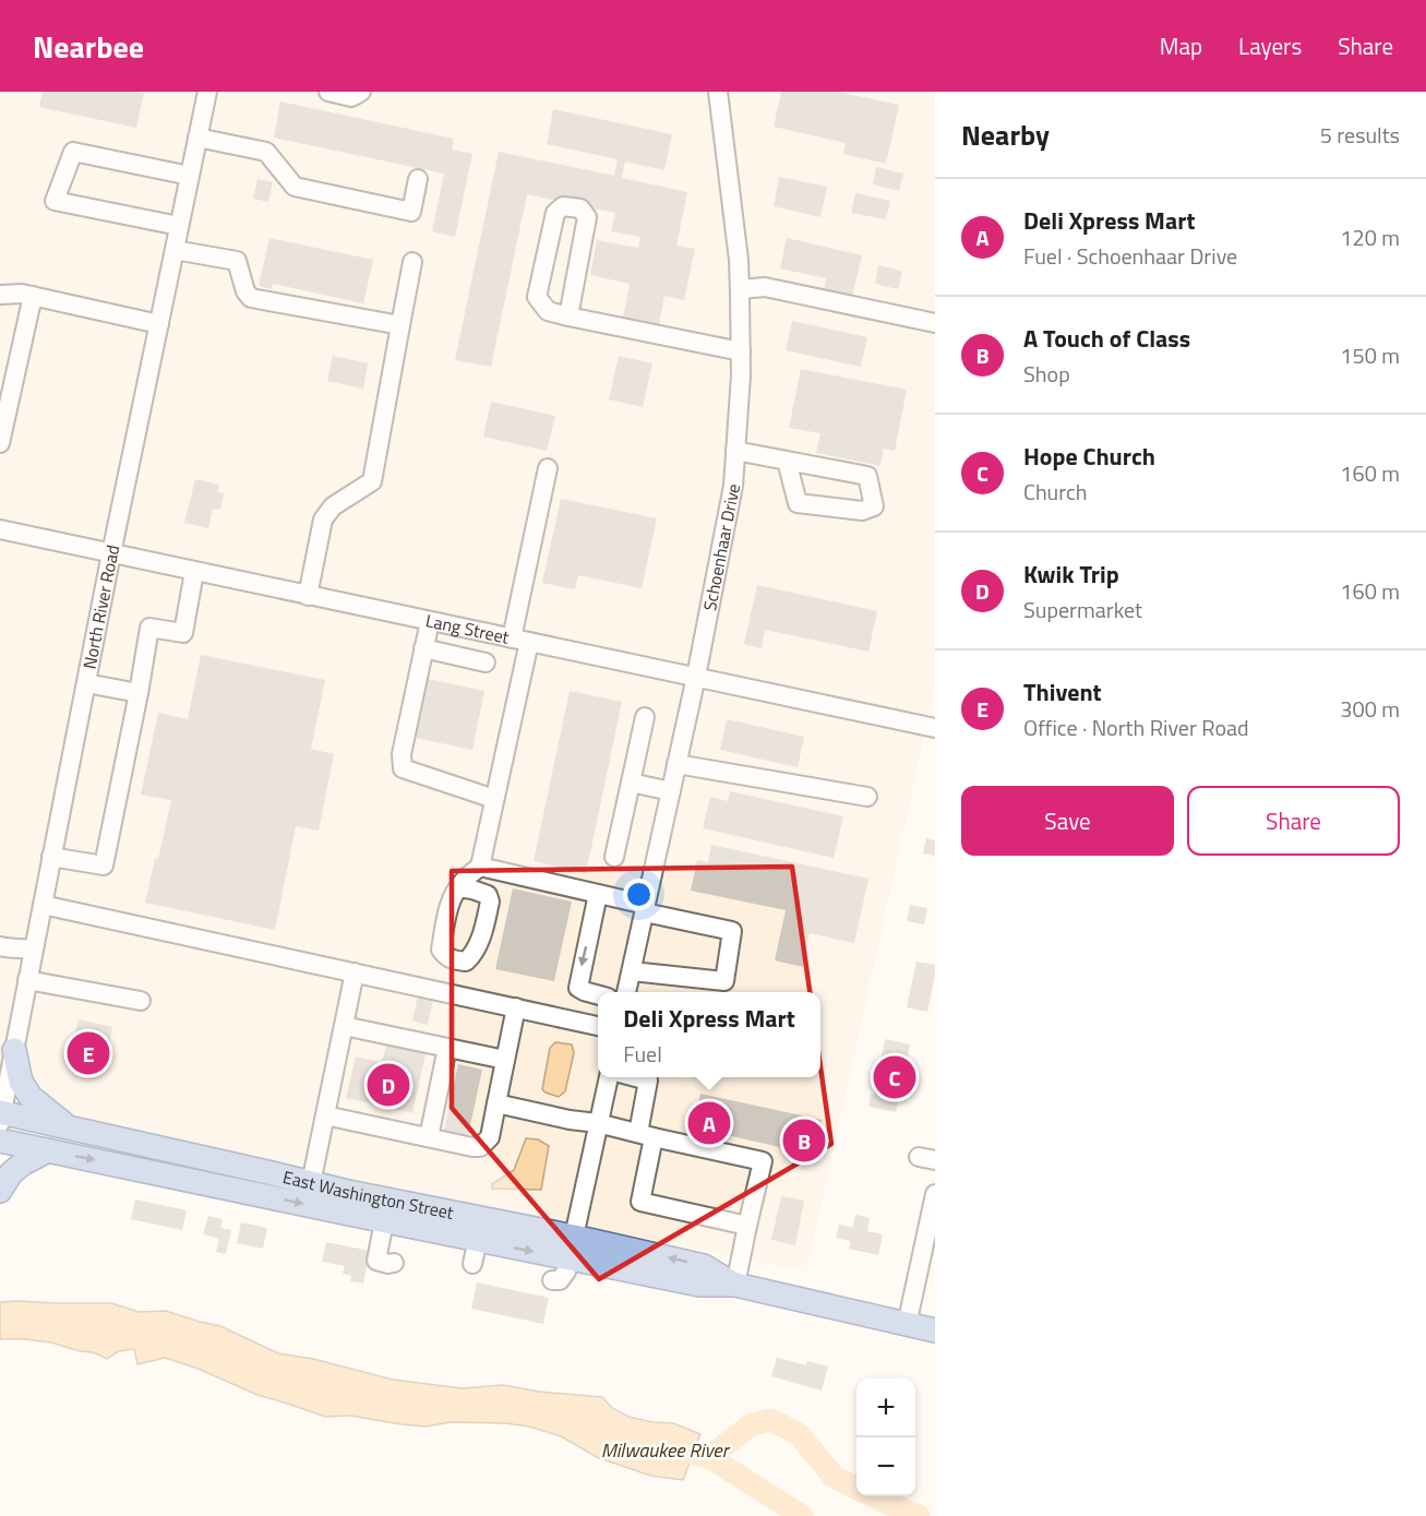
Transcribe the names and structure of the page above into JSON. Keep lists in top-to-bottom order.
{
  "streets": {
    "main road": ["East Washington Street"],
    "street": ["Schoenhaar Drive", "North River Road", "Lang Street"]
  },
  "crossings": [
    ["Schoenhaar Drive", "Lang Street"],
    ["North River Road", "Lang Street"],
    ["North River Road", "East Washington Street"]
  ],
  "water": ["Milwaukee River"],
  "page": {
    "header": "Nearbee",
    "nav": ["Map", "Layers", "Share"],
    "heading": ["Nearby", "5 results"],
    "list": [
      {
        "mark": "A",
        "name": "Deli Xpress Mart",
        "note": "Fuel · Schoenhaar Drive",
        "value": "120 m"
      },
      {
        "mark": "B",
        "name": "A Touch of Class",
        "note": "Shop",
        "value": "150 m"
      },
      {
        "mark": "C",
        "name": "Hope Church",
        "note": "Church",
        "value": "160 m"
      },
      {
        "mark": "D",
        "name": "Kwik Trip",
        "note": "Supermarket",
        "value": "160 m"
      },
      {
        "mark": "E",
        "name": "Thivent",
        "note": "Office · North River Road",
        "value": "300 m"
      }
    ],
    "buttons": ["Save", "Share"],
    "popup": ["Deli Xpress Mart", "Fuel"],
    "pins": [
      "E",
      "C",
      "D",
      "A",
      "B"
    ],
    "map_buttons": ["+", "−"]
  }
}
